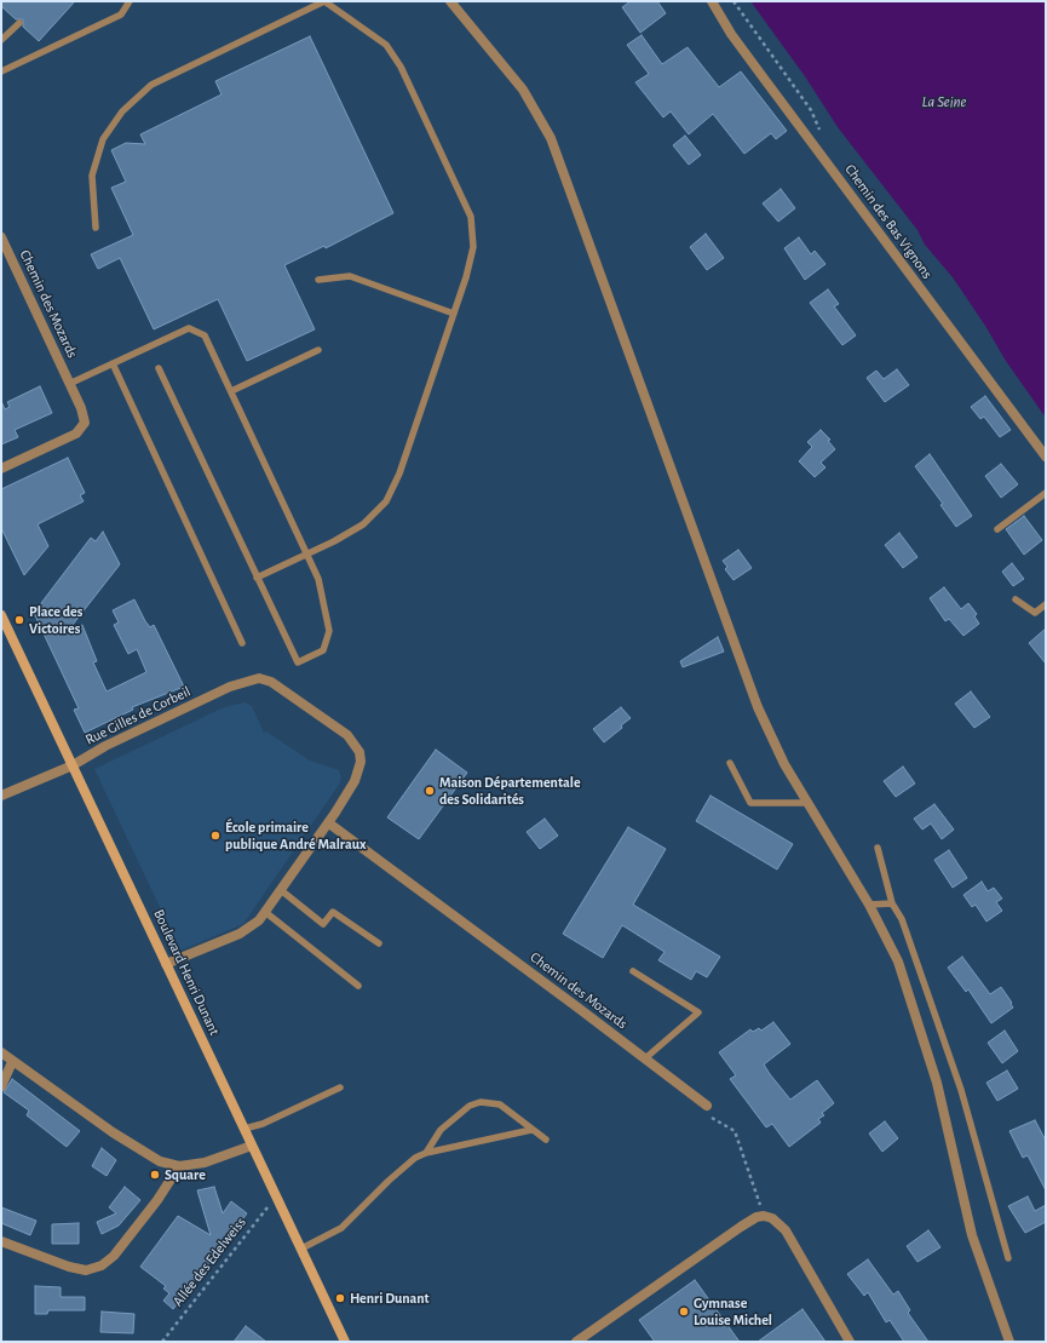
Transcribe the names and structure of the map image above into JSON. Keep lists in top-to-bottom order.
{
  "streets": {
    "main road": ["Boulevard Henri Dunant"],
    "street": ["Chemin des Bas Vignons", "Chemin des Mozards", "Rue Gilles de Corbeil"],
    "path": ["Allée des Edelweiss"]
  },
  "crossings": [
    ["Chemin des Mozards", "Rue Gilles de Corbeil"],
    ["Rue Gilles de Corbeil", "Boulevard Henri Dunant"],
    ["Boulevard Henri Dunant", "Allée des Edelweiss"]
  ],
  "water": ["La Seine"],
  "places": [
    "Place des Victoires",
    "Maison Départementale des Solidarités",
    "École primaire publique André Malraux",
    "Square",
    "Henri Dunant",
    "Gymnase Louise Michel"
  ]
}
